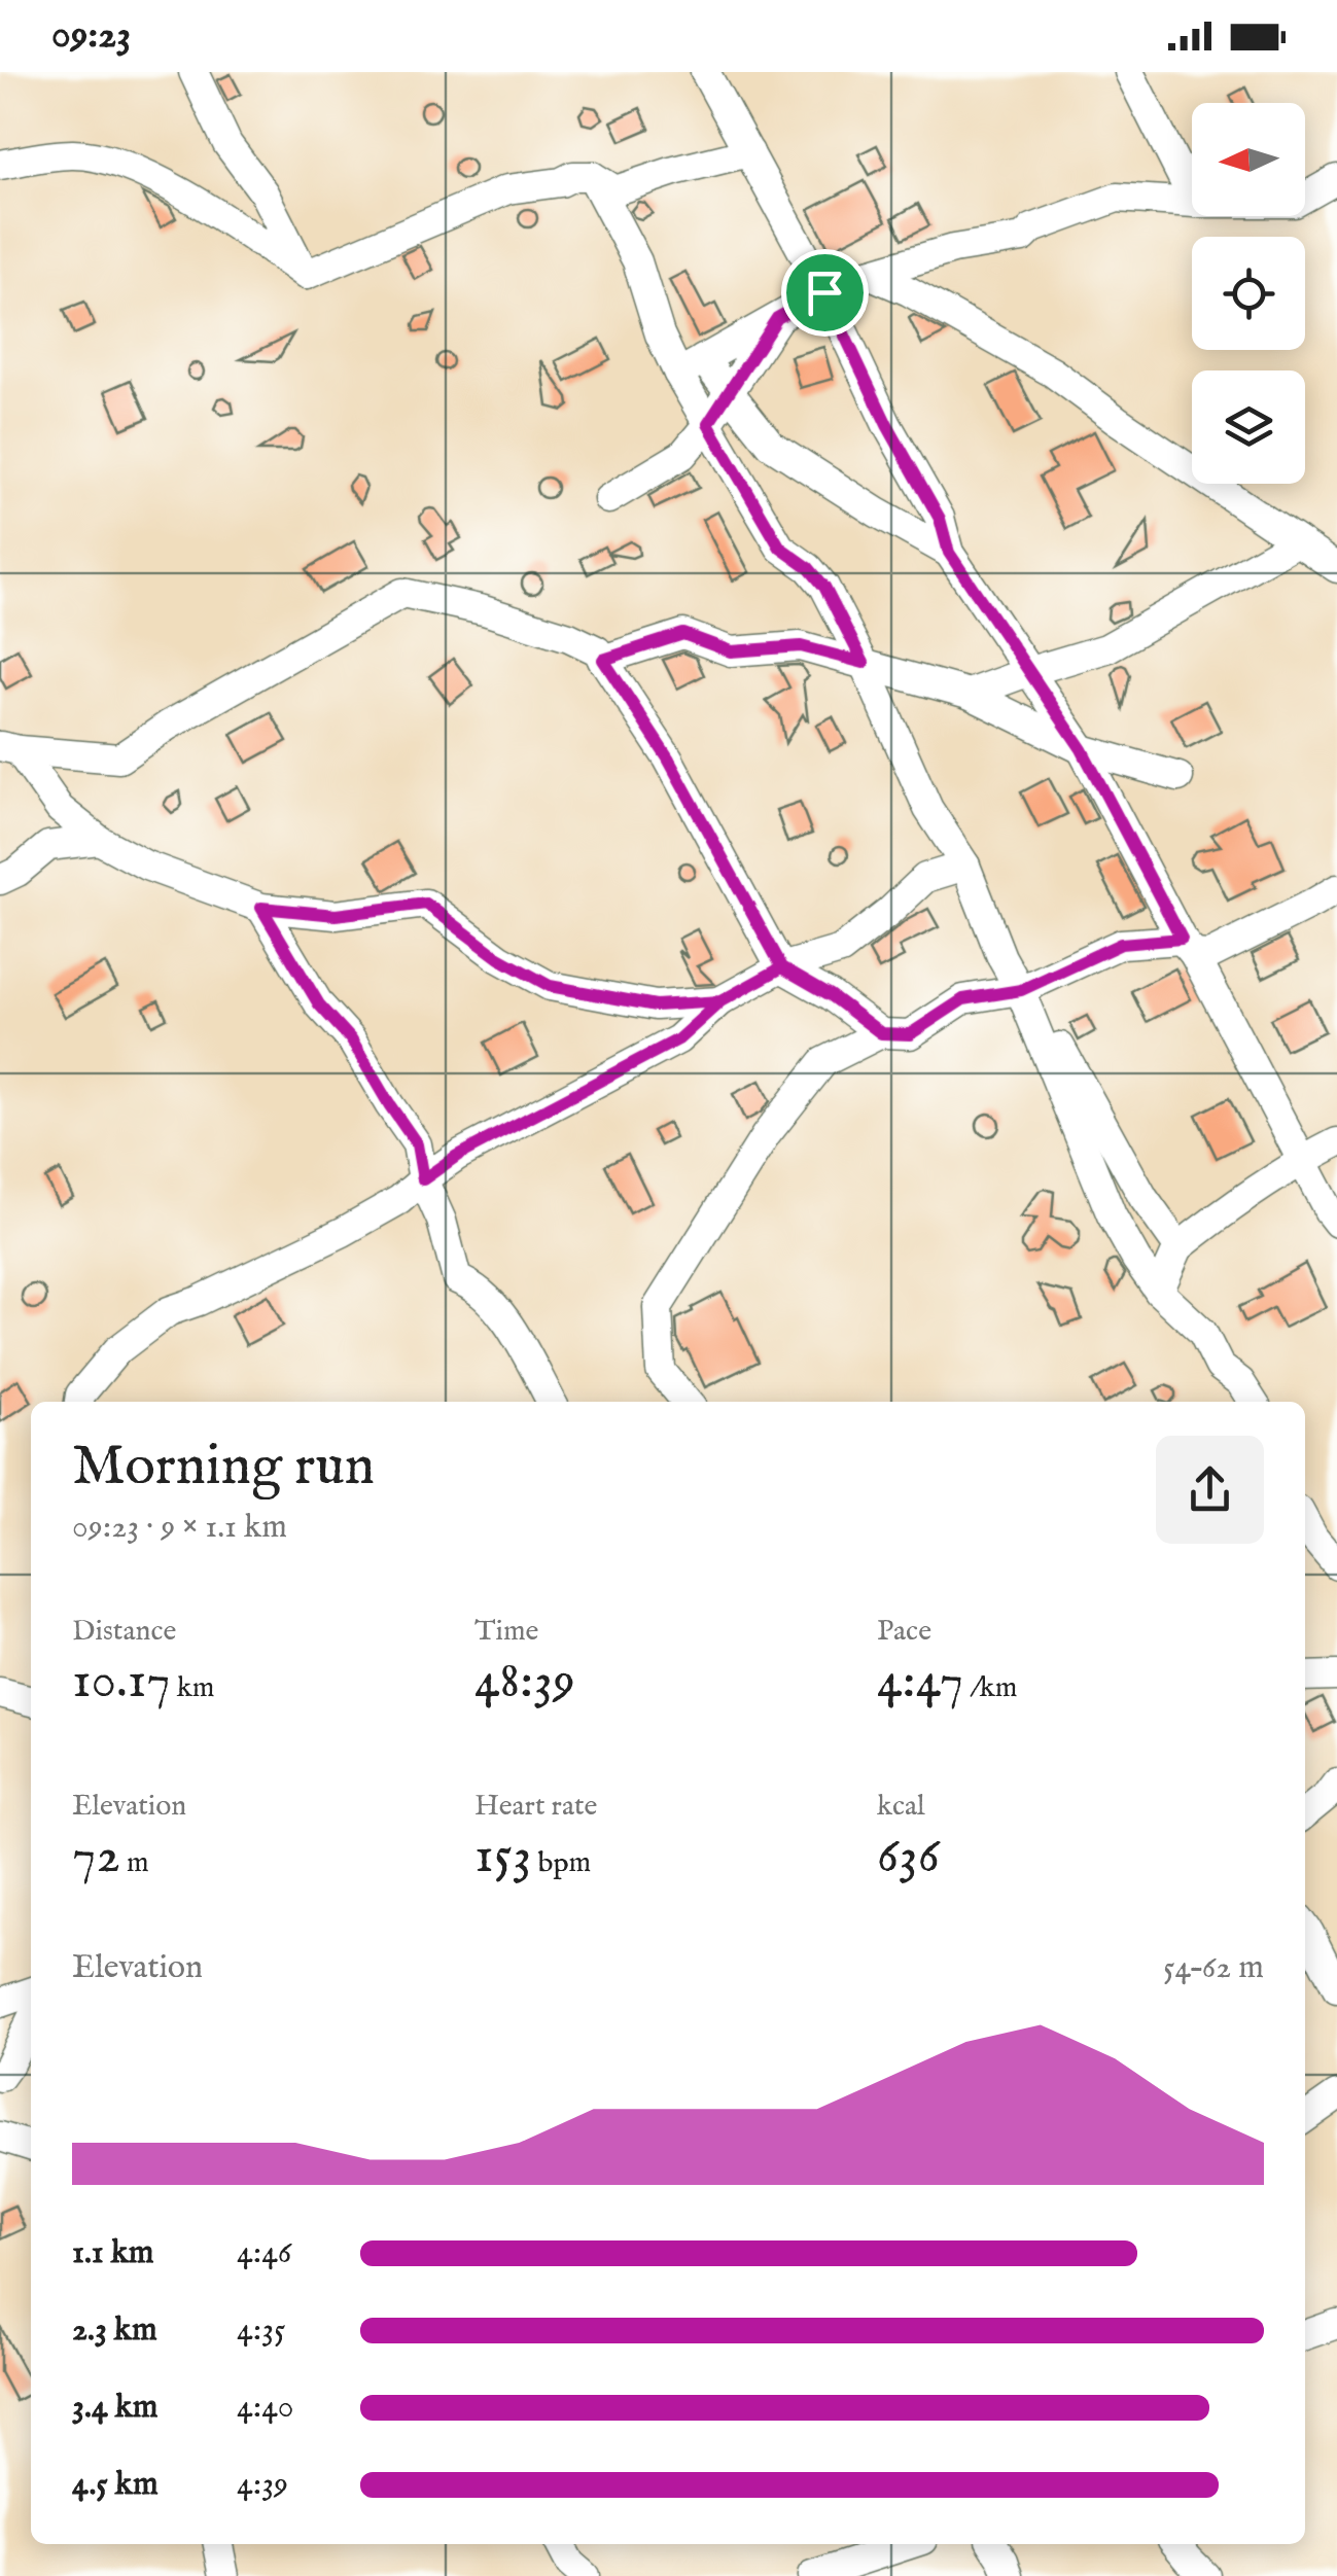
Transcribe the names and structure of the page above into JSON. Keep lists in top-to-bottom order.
{
  "north": "left",
  "page": {
    "status": "09:23",
    "heading": ["Morning run", "09:23 · 9 × 1.1 km"],
    "stats": [
      ["Distance", "10.17 km"],
      ["Time", "48:39"],
      ["Pace", "4:47 /km"],
      ["Elevation", "72 m"],
      ["Heart rate", "153 bpm"],
      ["kcal", "636"]
    ],
    "chart": ["Elevation", "54–62 m"],
    "list": [
      {
        "name": "1.1 km",
        "note": "4:46"
      },
      {
        "name": "2.3 km",
        "note": "4:35"
      },
      {
        "name": "3.4 km",
        "note": "4:40"
      },
      {
        "name": "4.5 km",
        "note": "4:39"
      }
    ]
  }
}
